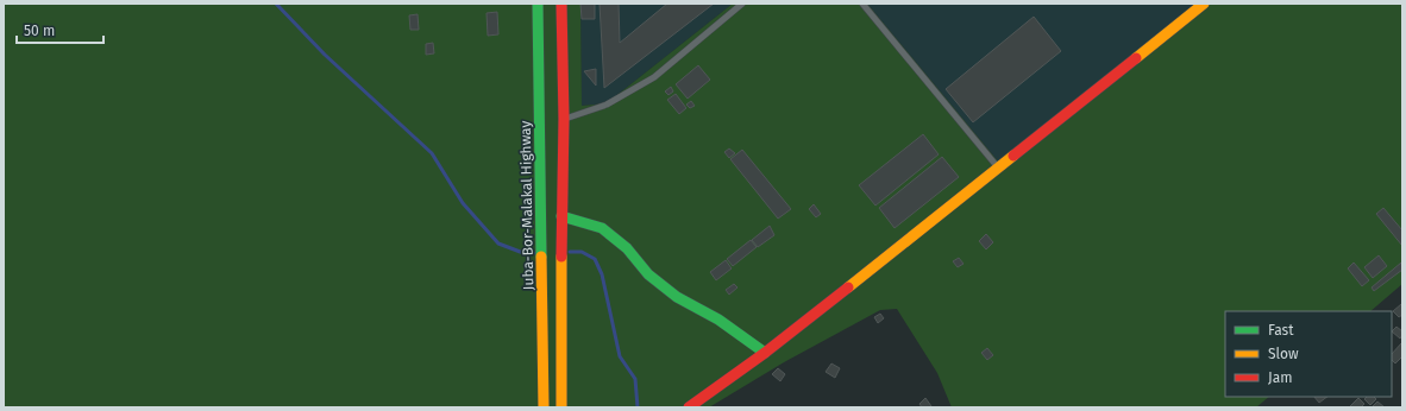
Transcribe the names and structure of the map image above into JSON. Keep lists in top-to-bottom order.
{
  "streets": {
    "main road": ["Juba-Bor-Malakal Highway"]
  },
  "legend": ["Fast", "Slow", "Jam"],
  "scale_bar": "50 m"
}
